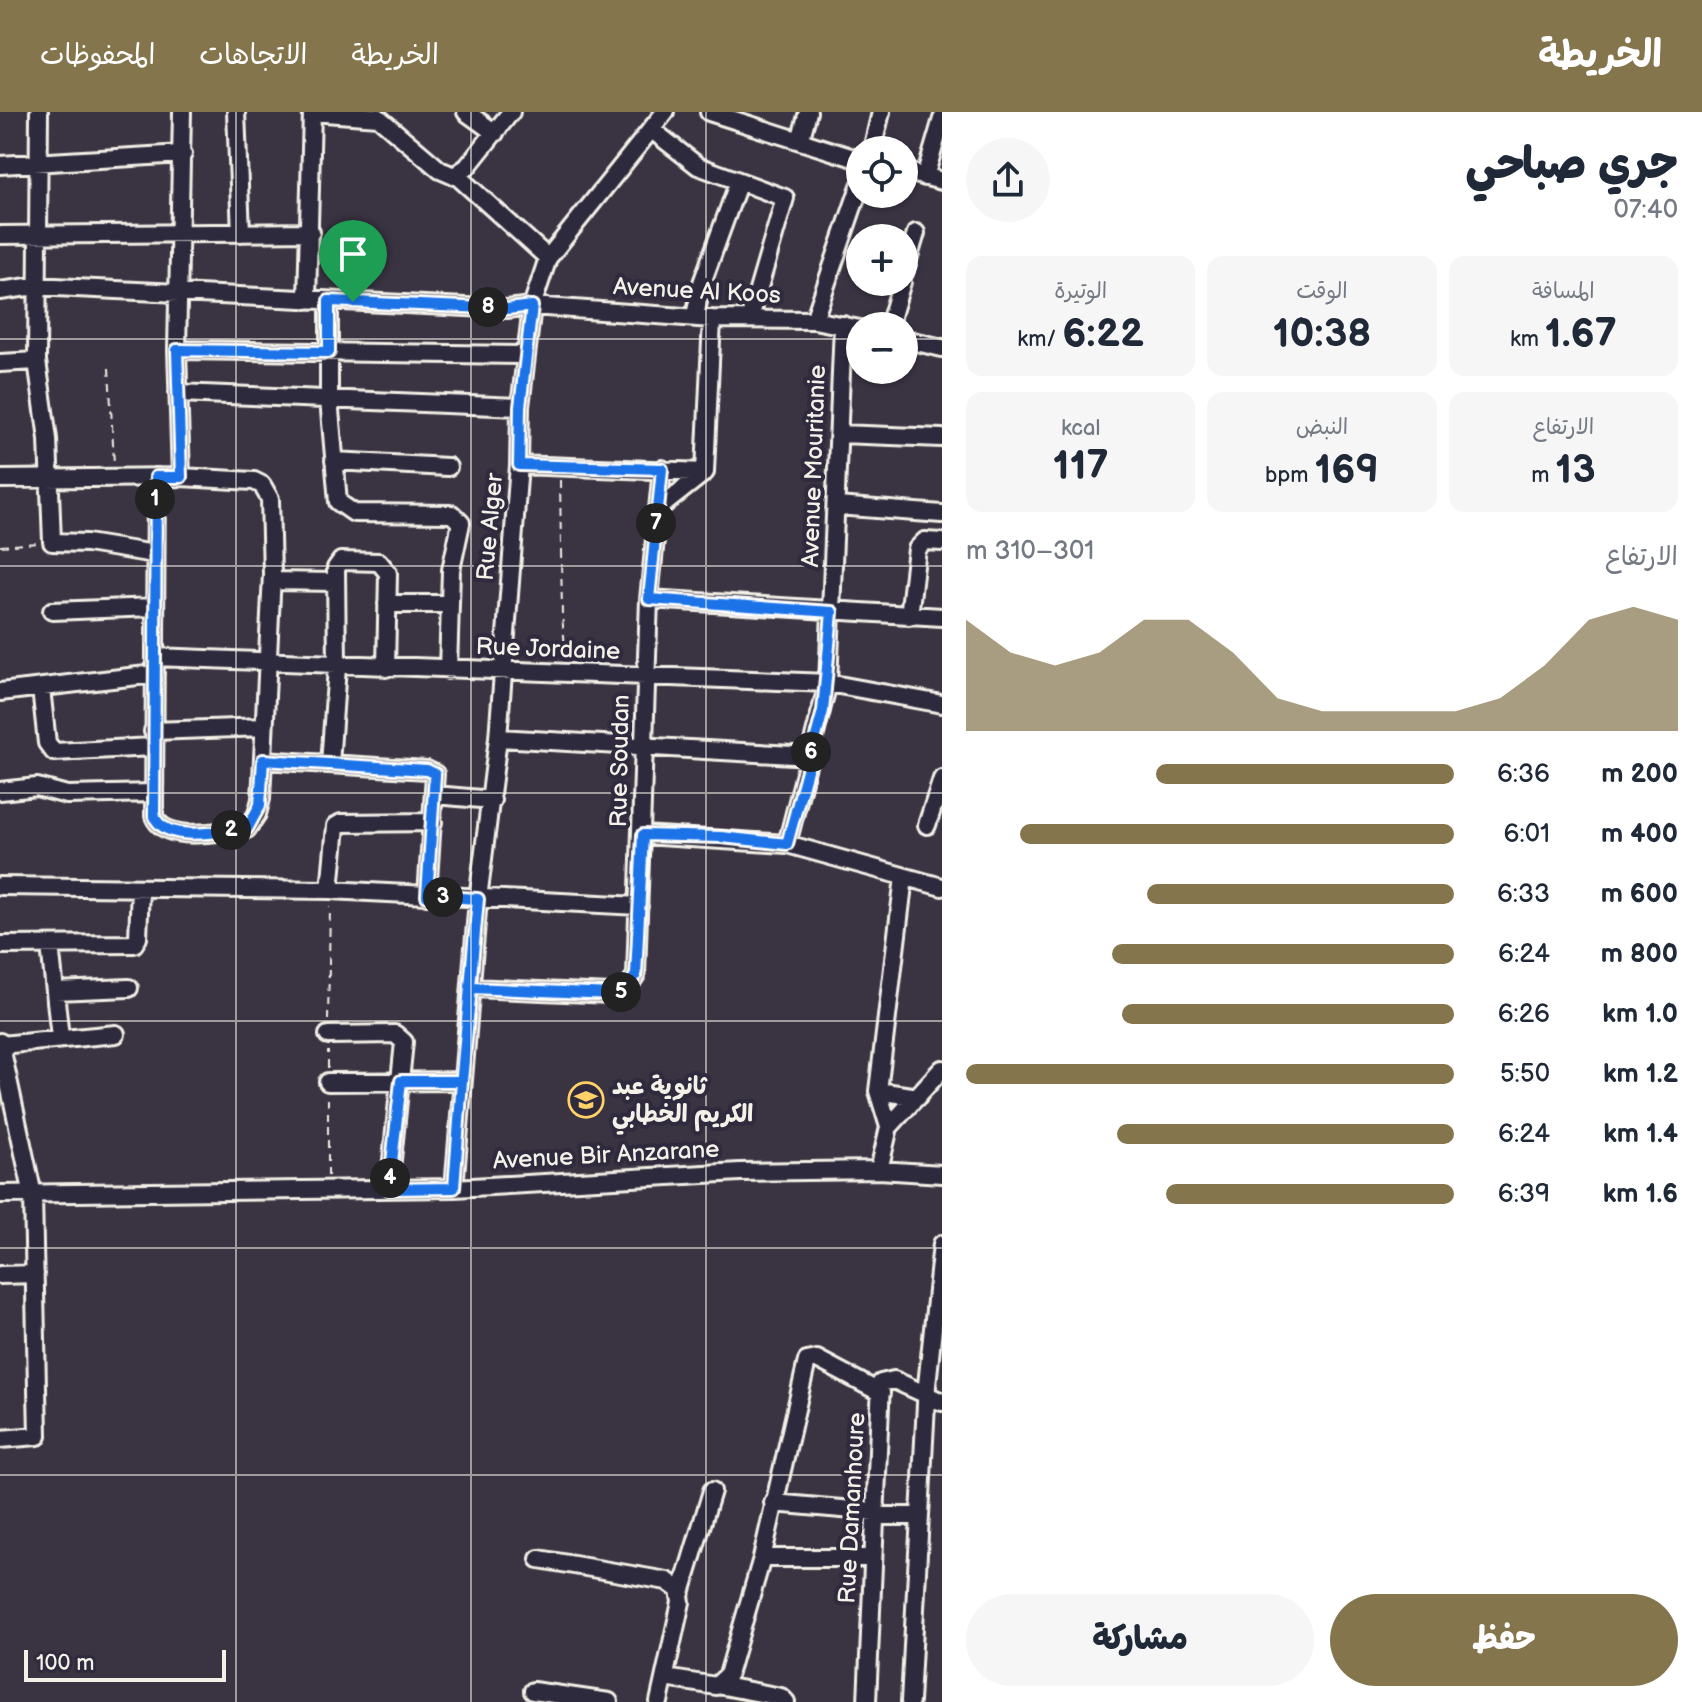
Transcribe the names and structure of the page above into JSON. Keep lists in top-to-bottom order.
{
  "streets": {
    "street": [
      "Avenue Al Koos",
      "Avenue Mouritanie",
      "Rue Alger",
      "Rue Jordaine",
      "Rue Soudan",
      "Avenue Bir Anzarane",
      "Rue Damanhoure"
    ]
  },
  "crossings": [
    ["Avenue Al Koos", "Avenue Mouritanie"],
    ["Avenue Al Koos", "Rue Alger"],
    ["Avenue Mouritanie", "Rue Jordaine"],
    ["Rue Alger", "Rue Jordaine"],
    ["Rue Alger", "Rue Soudan"],
    ["Rue Alger", "Avenue Bir Anzarane"],
    ["Rue Jordaine", "Rue Soudan"]
  ],
  "places": {
    "school or university": ["ثانوية عبد الكريم الخطابي"]
  },
  "scale_bar": "100 m",
  "page": {
    "header": "الخريطة",
    "nav": ["الخريطة", "الاتجاهات", "المحفوظات"],
    "heading": ["جري صباحي", "07:40"],
    "map_buttons": ["+", "−"],
    "stats": [
      ["المسافة", "1.67 km"],
      ["الوقت", "10:38"],
      ["الوتيرة", "6:22 /km"],
      ["الارتفاع", "13 m"],
      ["النبض", "169 bpm"],
      ["kcal", "117"]
    ],
    "pins": [
      "8",
      "1",
      "7",
      "6",
      "2",
      "3",
      "5",
      "4"
    ],
    "chart": ["الارتفاع", "301–310 m"],
    "list": [
      {
        "name": "200 m",
        "note": "6:36"
      },
      {
        "name": "400 m",
        "note": "6:01"
      },
      {
        "name": "600 m",
        "note": "6:33"
      },
      {
        "name": "800 m",
        "note": "6:24"
      },
      {
        "name": "1.0 km",
        "note": "6:26"
      },
      {
        "name": "1.2 km",
        "note": "5:50"
      },
      {
        "name": "1.4 km",
        "note": "6:24"
      },
      {
        "name": "1.6 km",
        "note": "6:39"
      }
    ],
    "buttons": ["حفظ", "مشاركة"],
    "scale": "100 m"
  }
}
